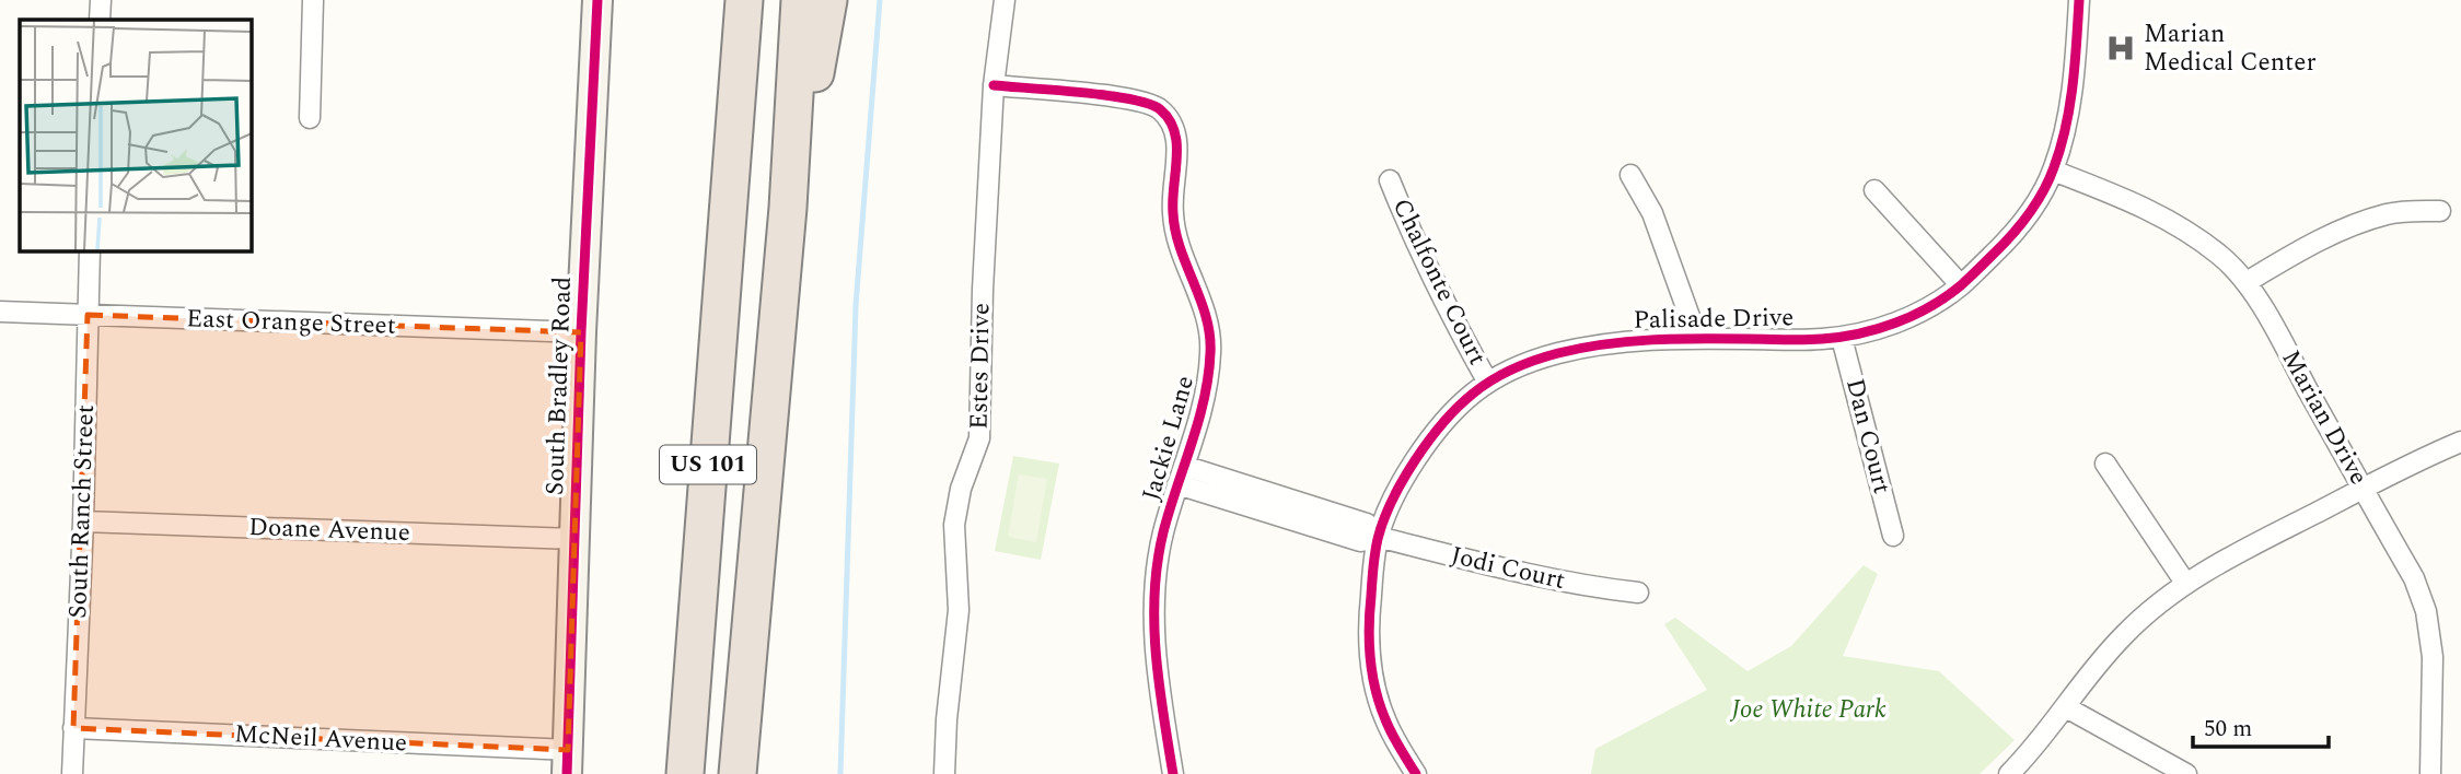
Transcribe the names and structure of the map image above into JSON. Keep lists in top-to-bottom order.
{
  "streets": {
    "highway": ["US 101"],
    "street": [
      "Chalfonte Court",
      "Palisade Drive",
      "East Orange Street",
      "Estes Drive",
      "South Bradley Road",
      "Marian Drive",
      "Dan Court",
      "Jackie Lane",
      "South Ranch Street",
      "Doane Avenue",
      "Jodi Court",
      "McNeil Avenue"
    ]
  },
  "crossings": [
    ["Chalfonte Court", "Palisade Drive"],
    ["Palisade Drive", "Marian Drive"],
    ["Palisade Drive", "Dan Court"],
    ["Palisade Drive", "Jodi Court"],
    ["East Orange Street", "South Bradley Road"],
    ["East Orange Street", "South Ranch Street"],
    ["Estes Drive", "Jackie Lane"],
    ["South Bradley Road", "Doane Avenue"],
    ["South Bradley Road", "McNeil Avenue"],
    ["Jackie Lane", "Jodi Court"],
    ["South Ranch Street", "Doane Avenue"],
    ["South Ranch Street", "McNeil Avenue"]
  ],
  "parks": ["Joe White Park"],
  "places": {
    "hospital": ["Marian Medical Center"]
  },
  "scale_bar": "50 m"
}
